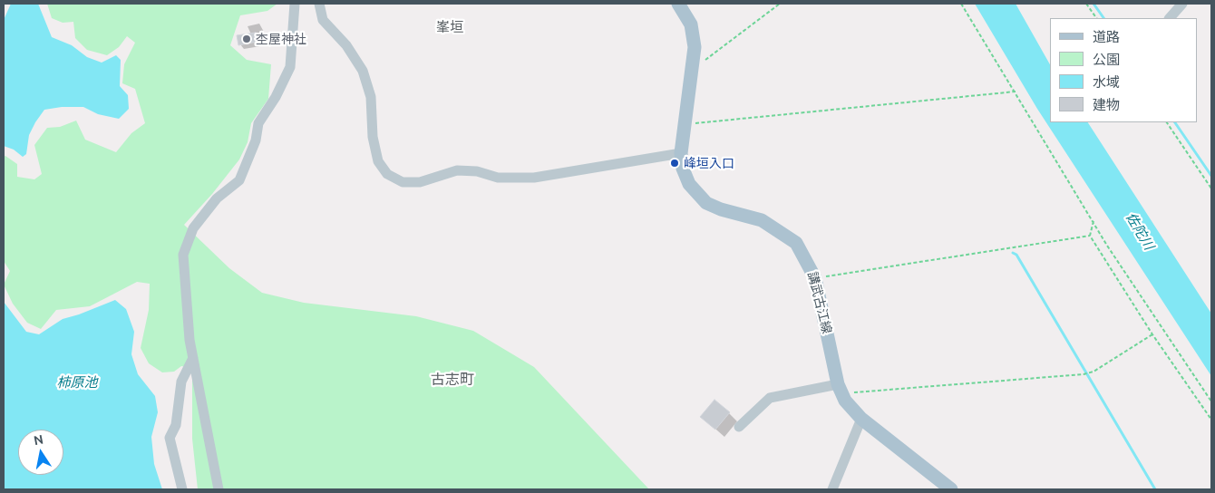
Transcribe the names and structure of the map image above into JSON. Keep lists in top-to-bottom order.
{
  "streets": {
    "main road": ["講武古江線"]
  },
  "districts": ["峯垣", "古志町"],
  "water": ["佐陀川", "柿原池"],
  "places": ["杢屋神社", "峰垣入口"],
  "legend": [
    "道路",
    "公園",
    "水域",
    "建物"
  ],
  "north": "top"
}
